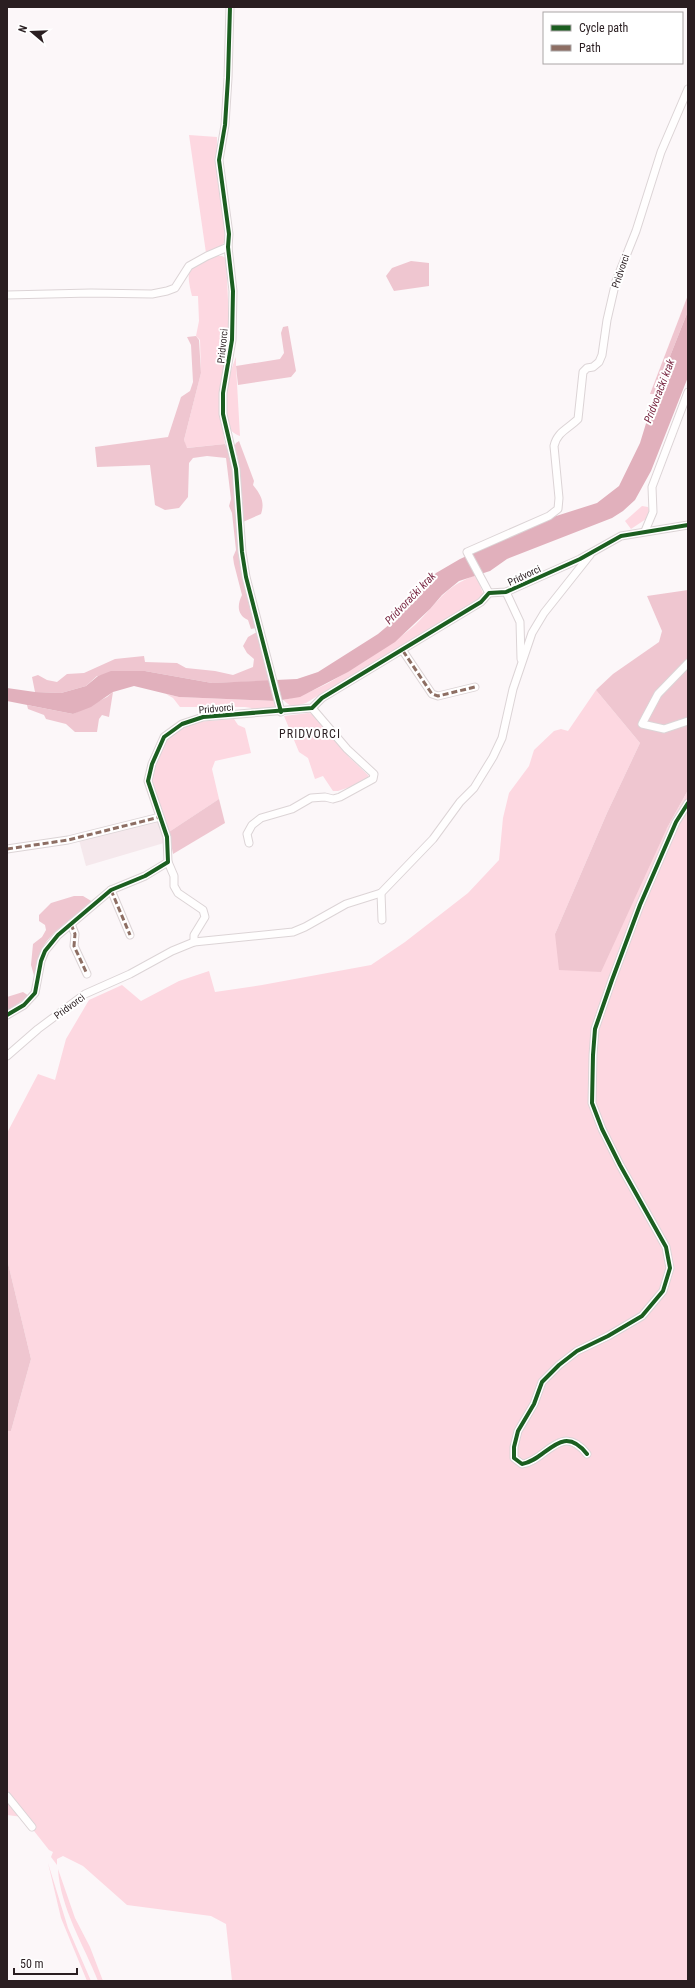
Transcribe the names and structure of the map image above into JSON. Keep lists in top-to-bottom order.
{
  "streets": {
    "street": ["Pridvorci"]
  },
  "districts": ["PRIDVORCI"],
  "water": ["Pridvorački krak"],
  "legend": ["Cycle path", "Path"],
  "scale_bar": "50 m",
  "north": "left"
}
